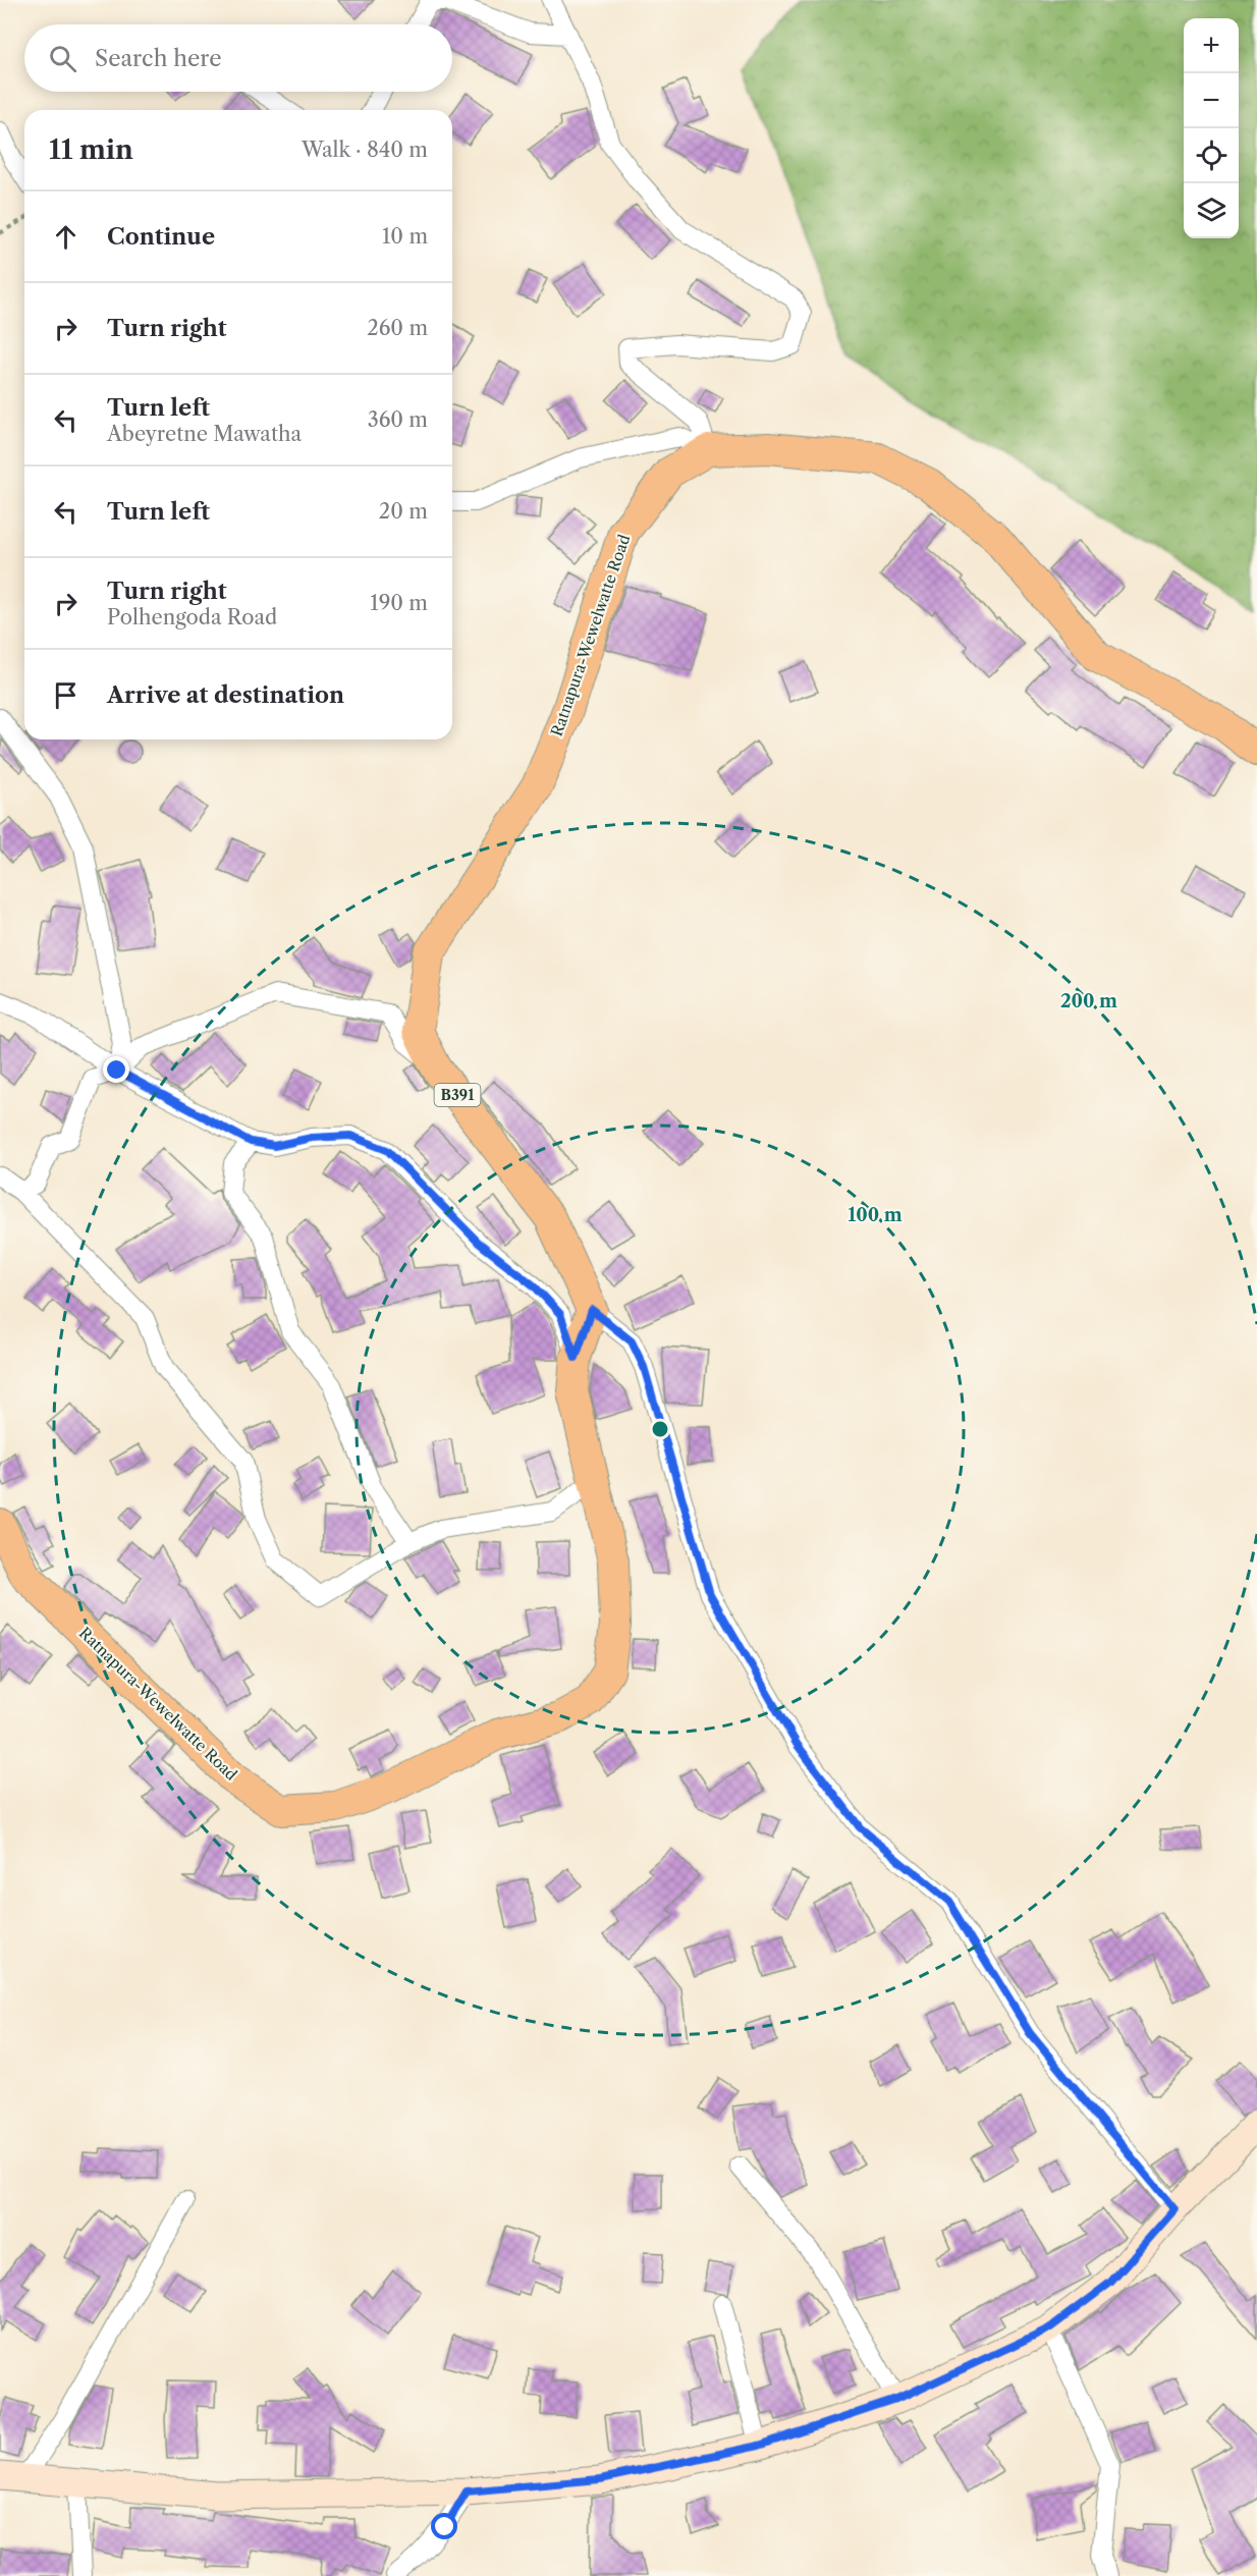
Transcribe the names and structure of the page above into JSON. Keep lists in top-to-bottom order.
{
  "streets": {
    "main road": ["Ratnapura-Wewelwatte Road", "B391"]
  },
  "page": {
    "map_buttons": ["+", "−"],
    "search": "Search here",
    "heading": ["11 min", "Walk · 840 m"],
    "list": [
      ["Continue", "10 m"],
      ["Turn right", "260 m"],
      ["Turn left", "Abeyretne Mawatha", "360 m"],
      ["Turn left", "20 m"],
      ["Turn right", "Polhengoda Road", "190 m"],
      "Arrive at destination"
    ]
  },
  "rings": ["200 m", "100 m"]
}
